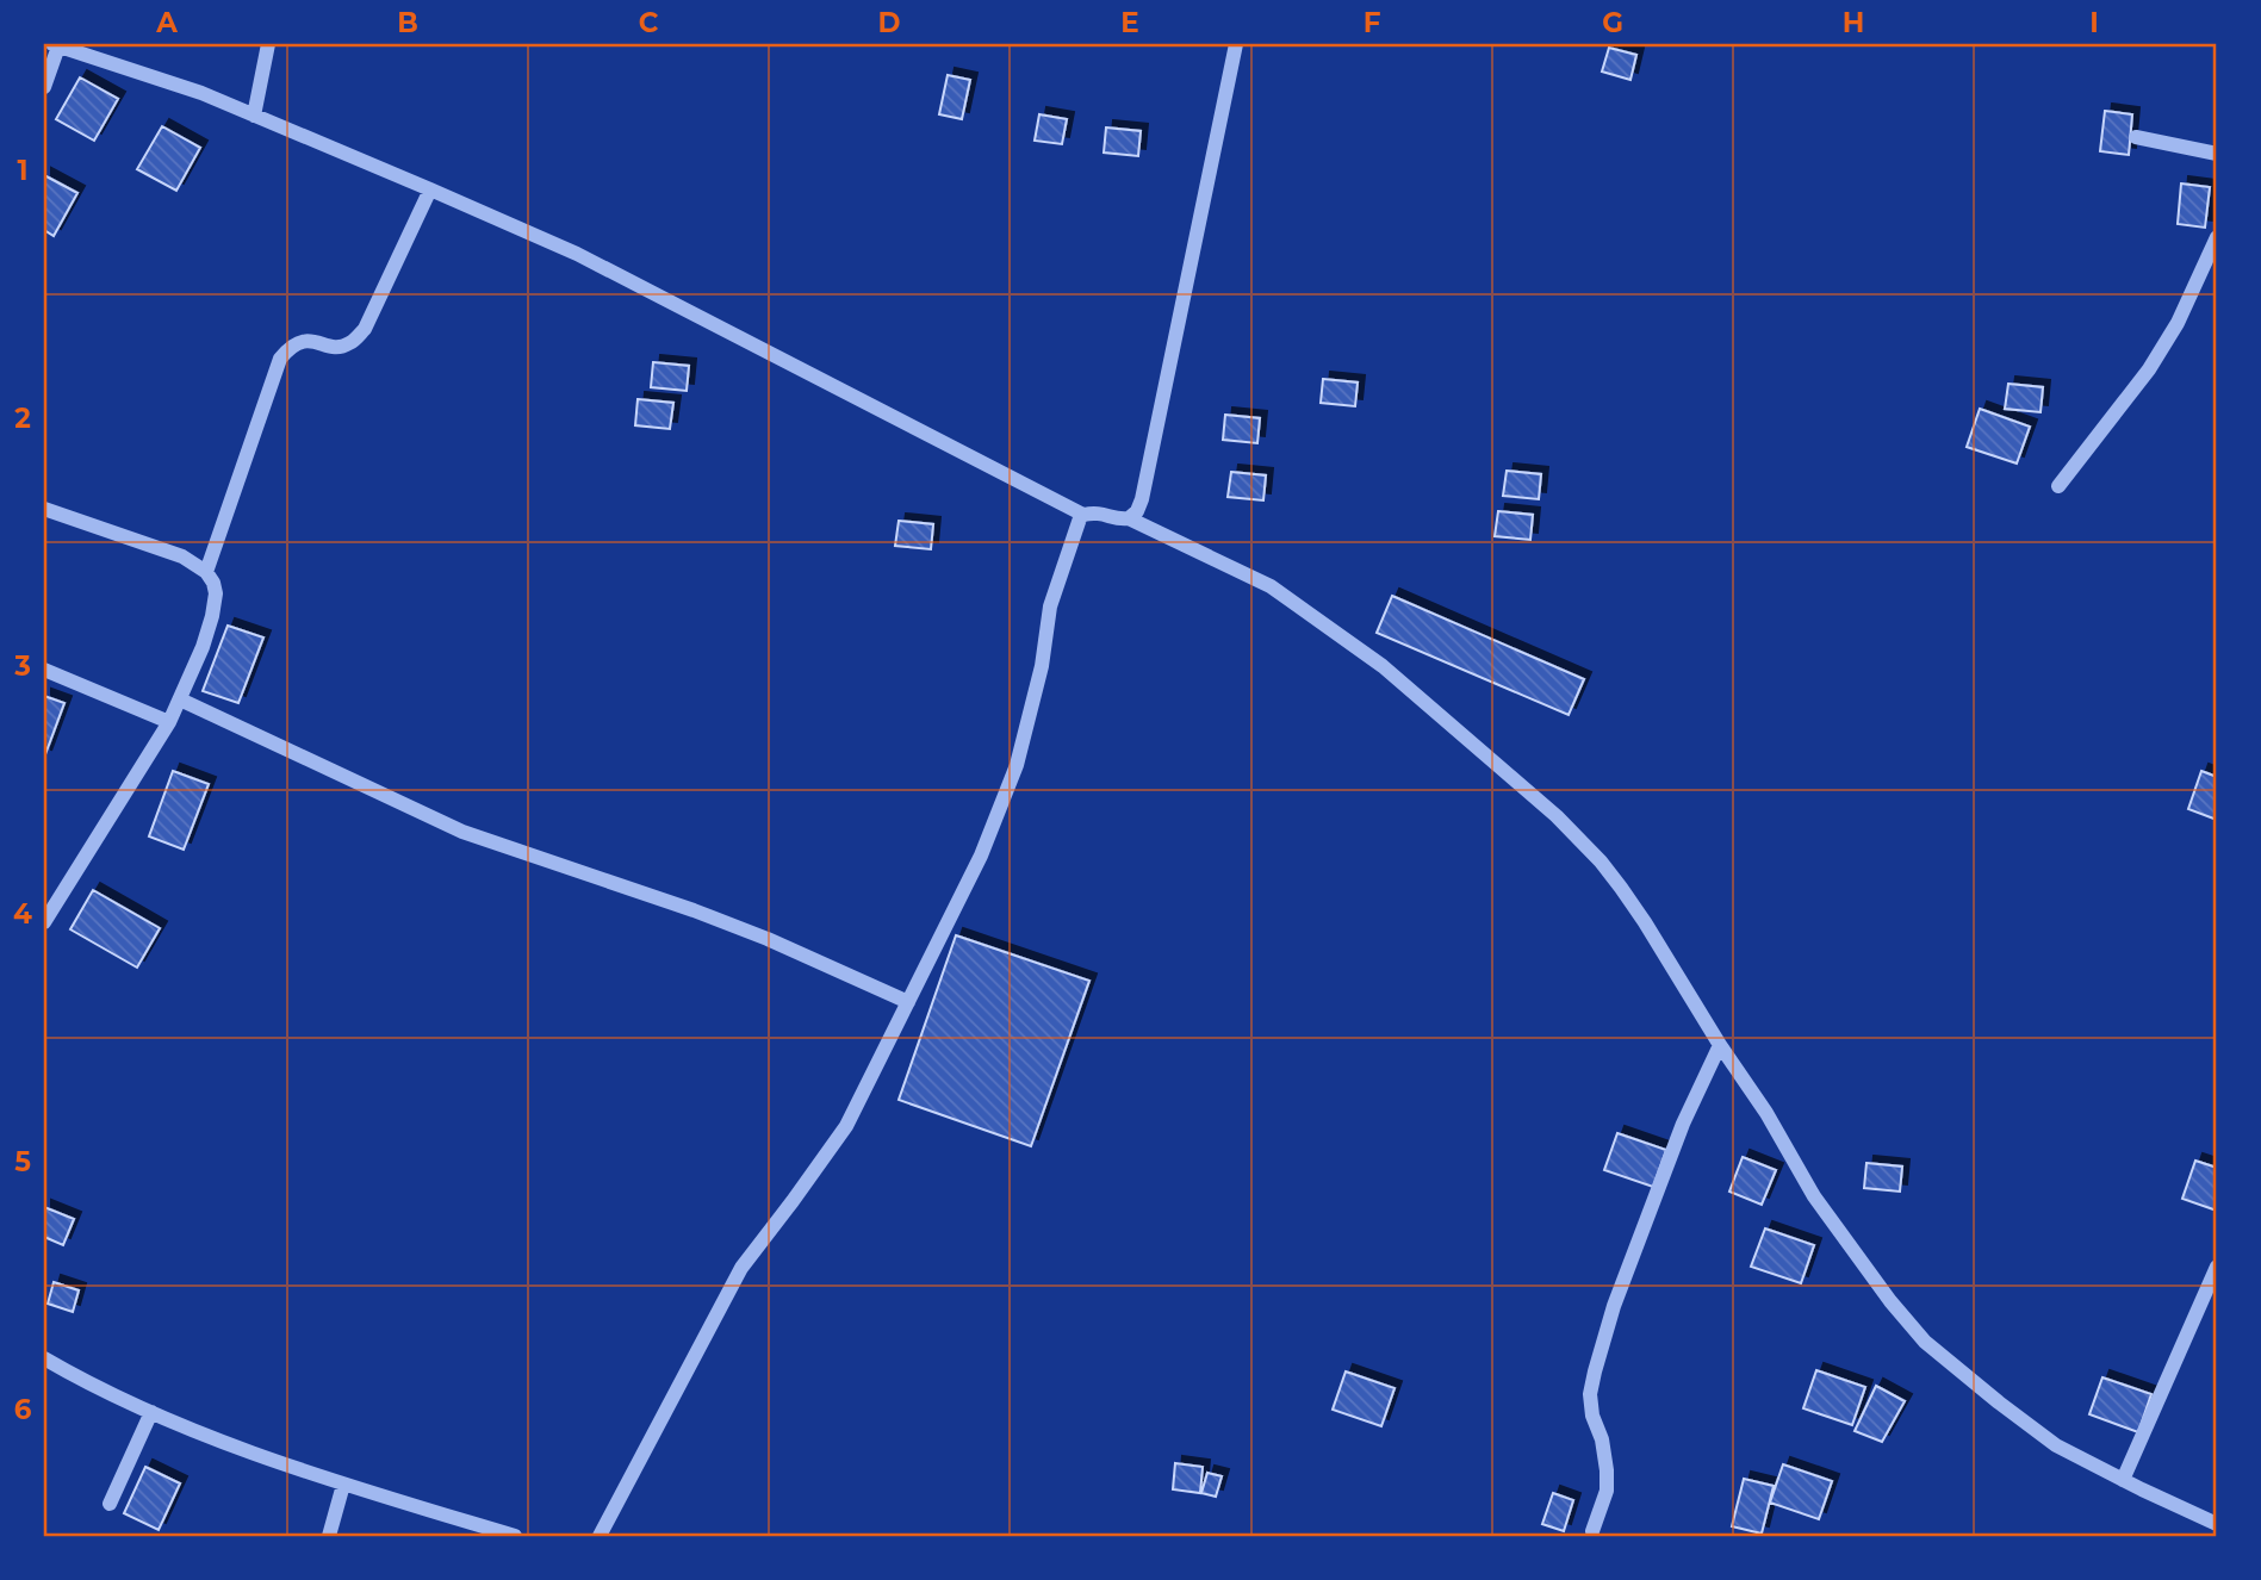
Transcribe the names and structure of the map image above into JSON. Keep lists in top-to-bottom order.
{
  "grid": {
    "columns": [
      "A",
      "B",
      "C",
      "D",
      "E",
      "F",
      "G",
      "H",
      "I"
    ],
    "rows": [
      "1",
      "2",
      "3",
      "4",
      "5",
      "6"
    ]
  }
}
